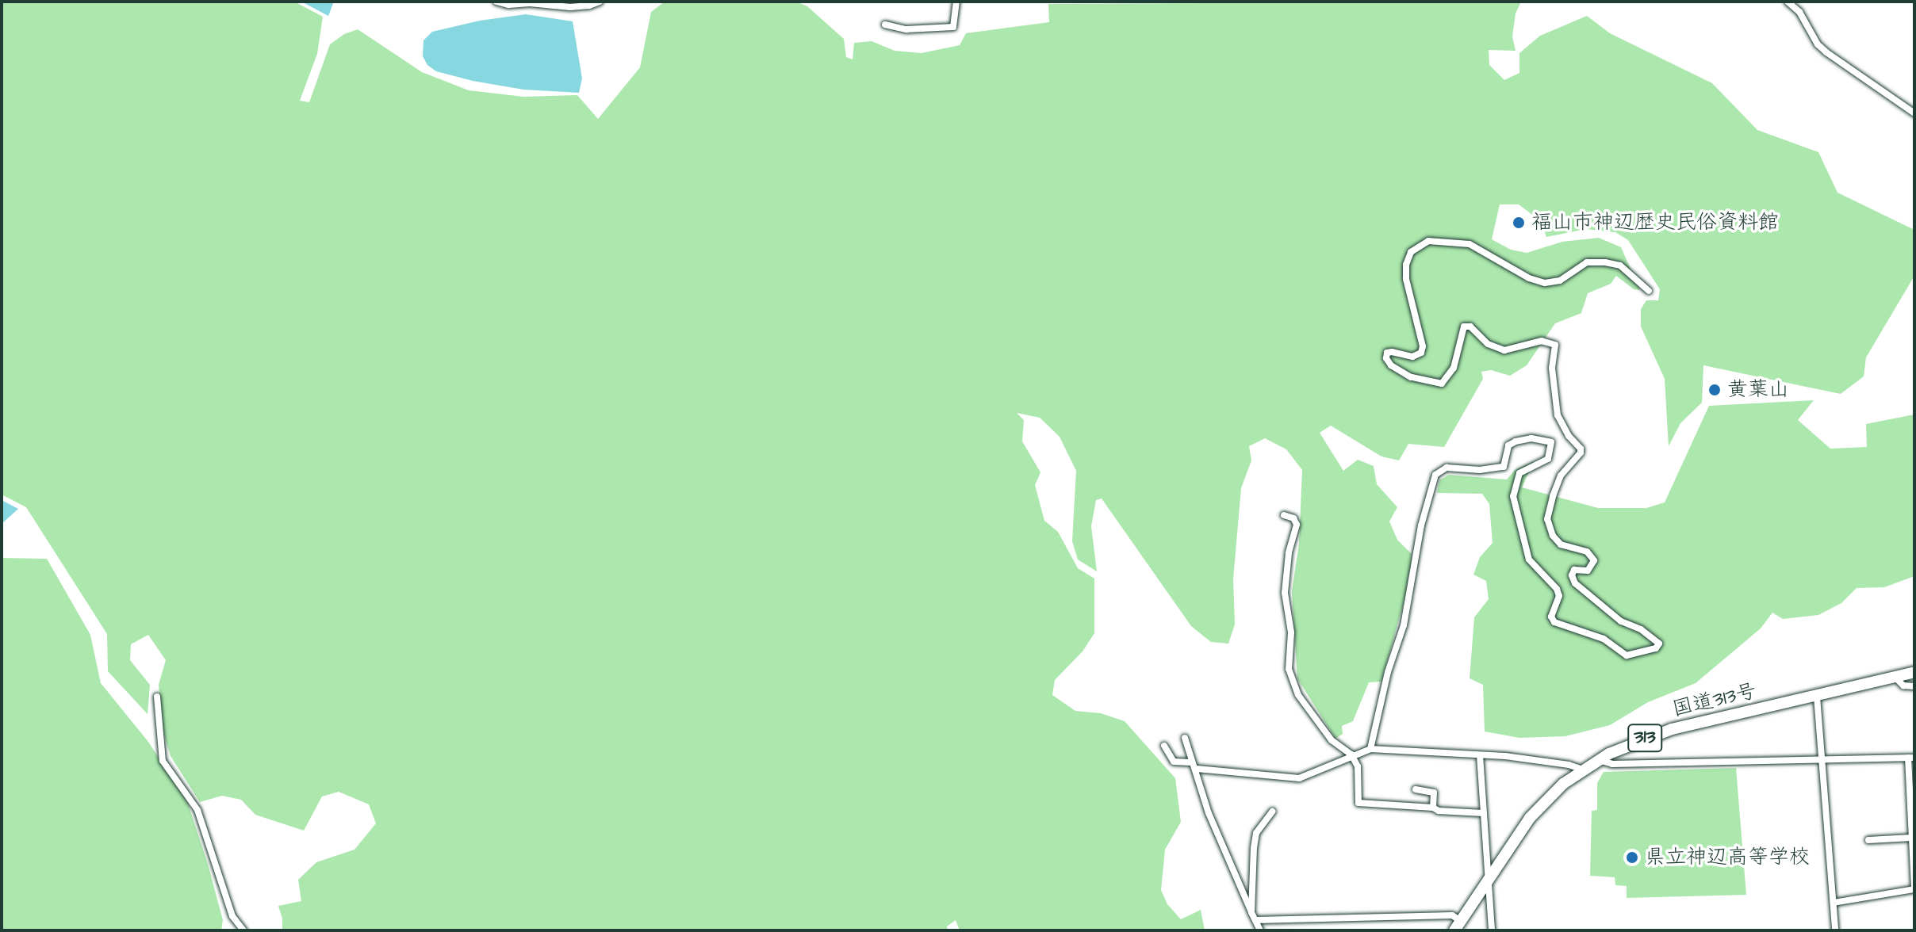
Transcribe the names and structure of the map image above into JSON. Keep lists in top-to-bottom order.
{
  "streets": {
    "highway": ["国道313号", "313"]
  },
  "places": ["福山市神辺歴史民俗資料館", "黄葉山", "県立神辺高等学校"]
}
